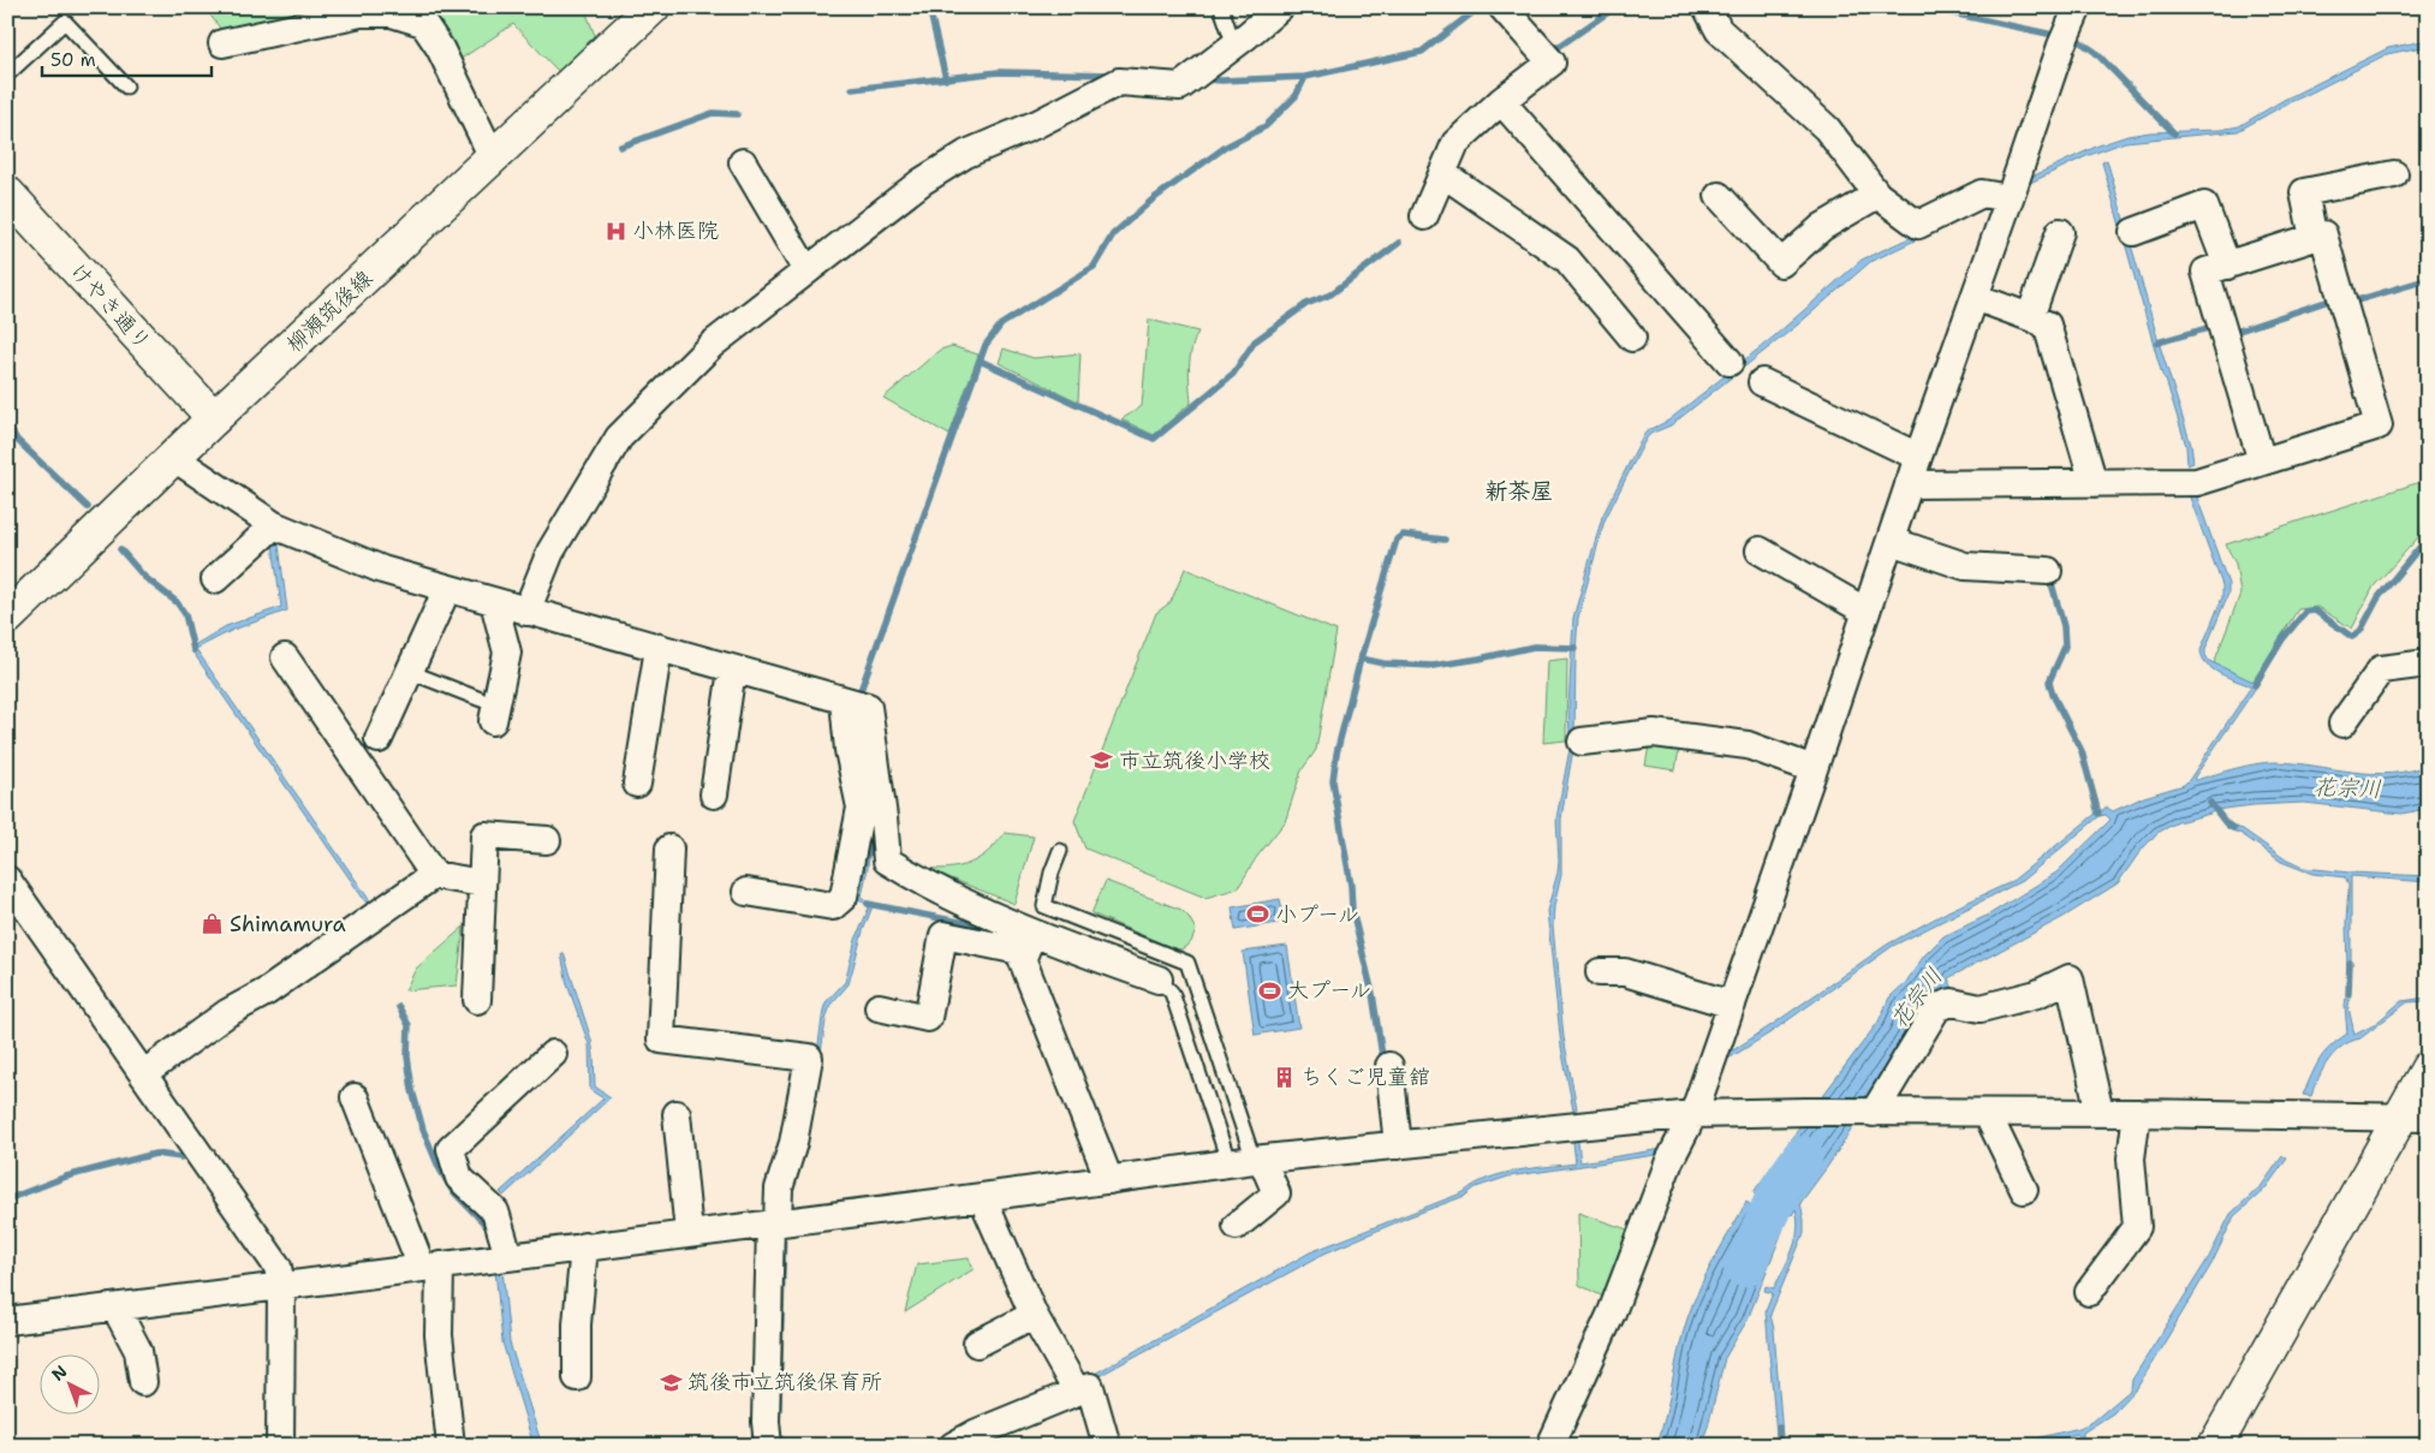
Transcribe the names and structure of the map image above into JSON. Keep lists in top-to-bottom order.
{
  "streets": {
    "main road": ["けやき通り", "柳瀬筑後線"]
  },
  "crossings": [
    ["けやき通り", "柳瀬筑後線"]
  ],
  "districts": ["新茶屋"],
  "water": ["花宗川"],
  "places": {
    "hospital": ["小林医院"],
    "school or university": ["市立筑後小学校", "筑後市立筑後保育所"],
    "sports": ["小プール", "大プール"],
    "shop": ["Shimamura"],
    "building": ["ちくご児童舘"]
  },
  "scale_bar": "50 m",
  "north": "top left"
}
